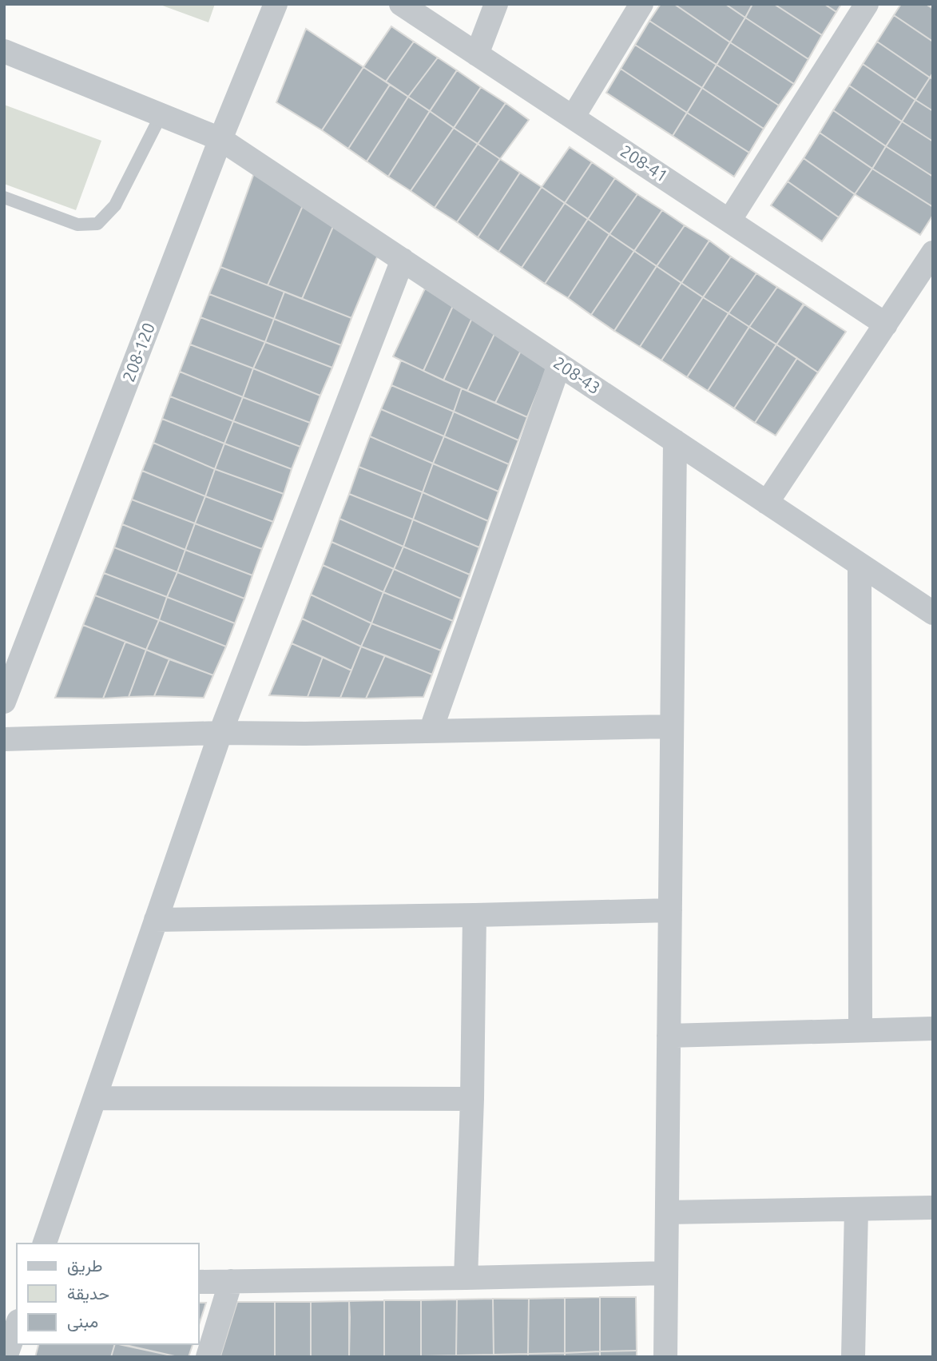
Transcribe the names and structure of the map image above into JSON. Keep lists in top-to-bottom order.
{
  "streets": {
    "street": ["208-41", "208-120", "208-43"]
  },
  "crossings": [
    ["208-120", "208-43"]
  ],
  "legend": ["طريق", "حديقة", "مبنى"]
}
